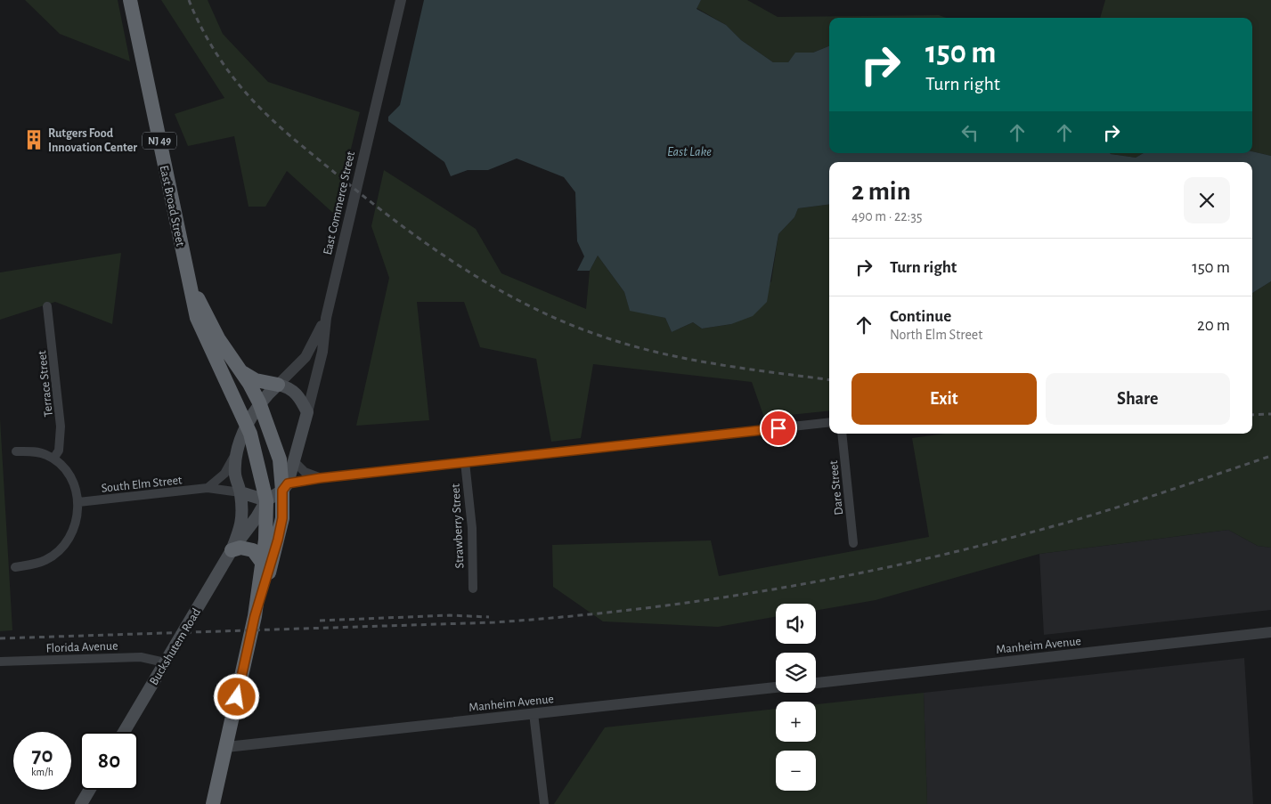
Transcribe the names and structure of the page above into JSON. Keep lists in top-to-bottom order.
{
  "streets": {
    "highway": ["NJ 49", "East Broad Street"],
    "main road": ["Buckshutem Road"],
    "street": [
      "East Commerce Street",
      "Terrace Street",
      "South Elm Street",
      "Dare Street",
      "Strawberry Street",
      "Manheim Avenue",
      "Florida Avenue"
    ]
  },
  "crossings": [
    ["NJ 49", "East Broad Street"],
    ["NJ 49", "Manheim Avenue"],
    ["Florida Avenue", "Buckshutem Road"]
  ],
  "water": ["East Lake"],
  "places": {
    "building": ["Rutgers Food Innovation Center"]
  },
  "page": {
    "turn": ["150 m", "Turn right"],
    "heading": ["2 min", "490 m · 22:35"],
    "list": [
      {
        "name": "Turn right",
        "value": "150 m"
      },
      {
        "name": "Continue",
        "note": "North Elm Street",
        "value": "20 m"
      }
    ],
    "buttons": ["Exit", "Share"],
    "map_buttons": ["+", "−"],
    "speed": "70 km/h",
    "limit": "80"
  }
}
